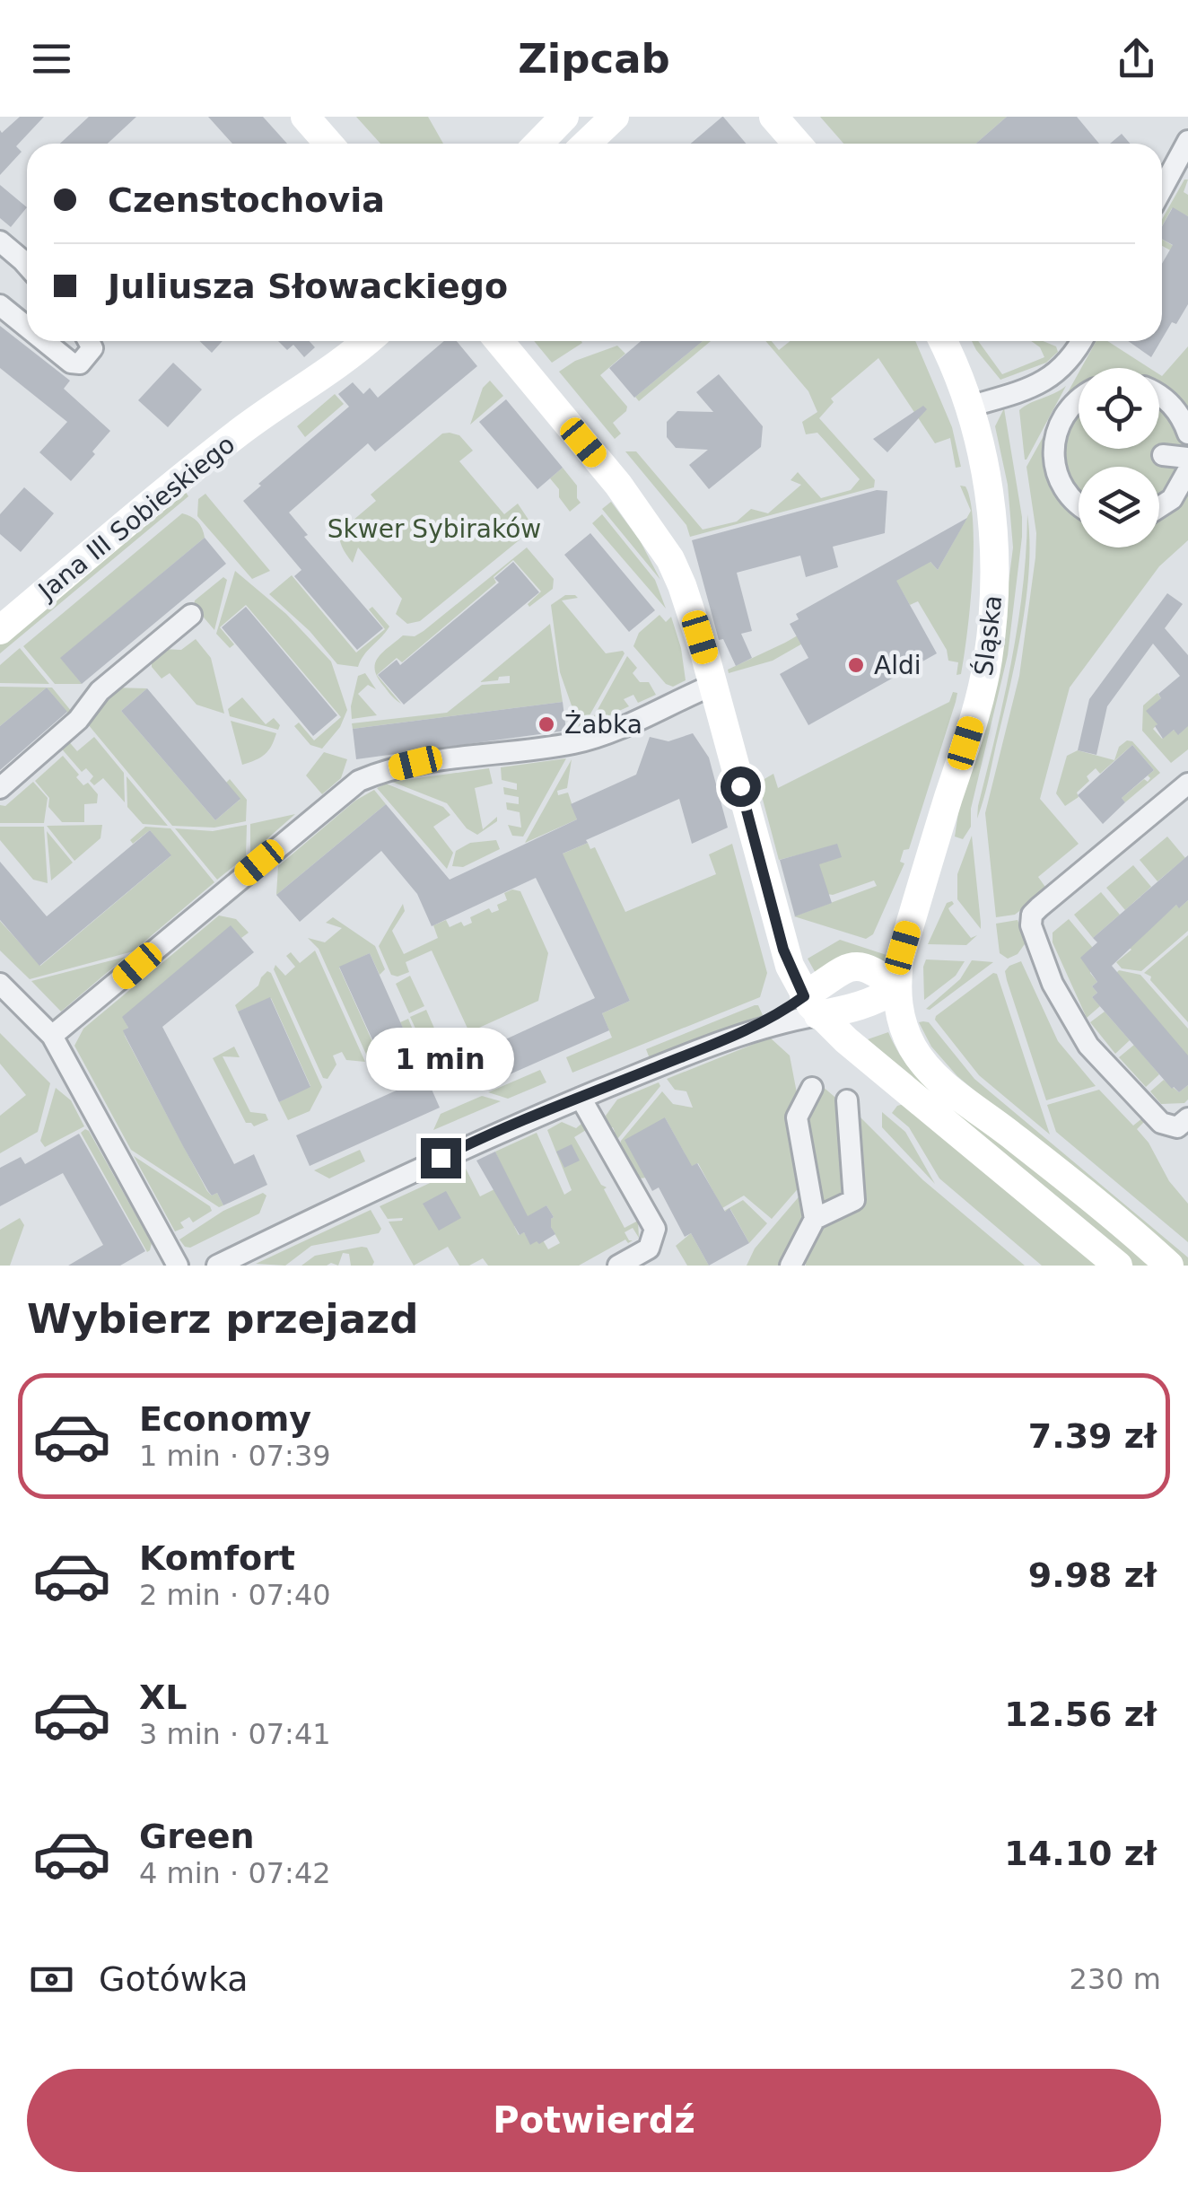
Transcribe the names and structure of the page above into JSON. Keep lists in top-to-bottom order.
{
  "streets": {
    "street": ["Jana III Sobieskiego", "Śląska"]
  },
  "parks": ["Skwer Sybiraków"],
  "places": ["Aldi", "Żabka"],
  "page": {
    "header": "Zipcab",
    "banner": ["Czenstochovia", "Juliusza Słowackiego"],
    "bubble": "1 min",
    "heading": "Wybierz przejazd",
    "list": [
      {
        "name": "Economy",
        "note": "1 min · 07:39",
        "value": "7.39 zł"
      },
      {
        "name": "Komfort",
        "note": "2 min · 07:40",
        "value": "9.98 zł"
      },
      {
        "name": "XL",
        "note": "3 min · 07:41",
        "value": "12.56 zł"
      },
      {
        "name": "Green",
        "note": "4 min · 07:42",
        "value": "14.10 zł"
      }
    ],
    "pay": ["Gotówka", "230 m"],
    "buttons": "Potwierdź"
  }
}
